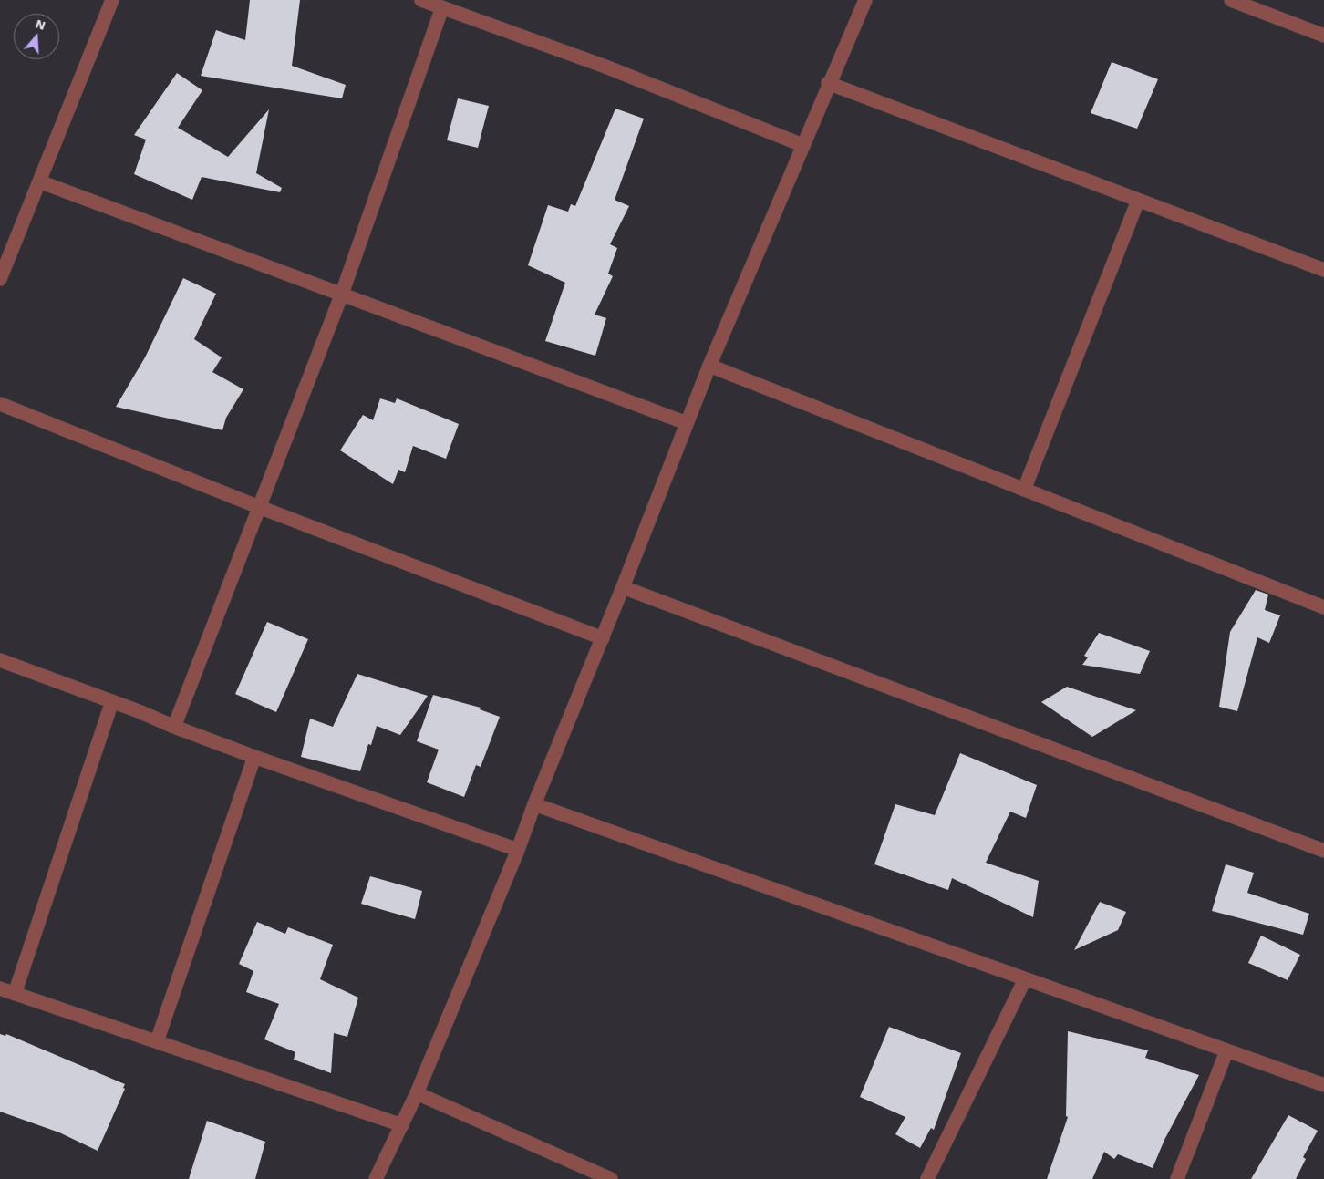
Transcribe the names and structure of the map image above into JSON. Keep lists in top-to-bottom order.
{
  "north": "top"
}
